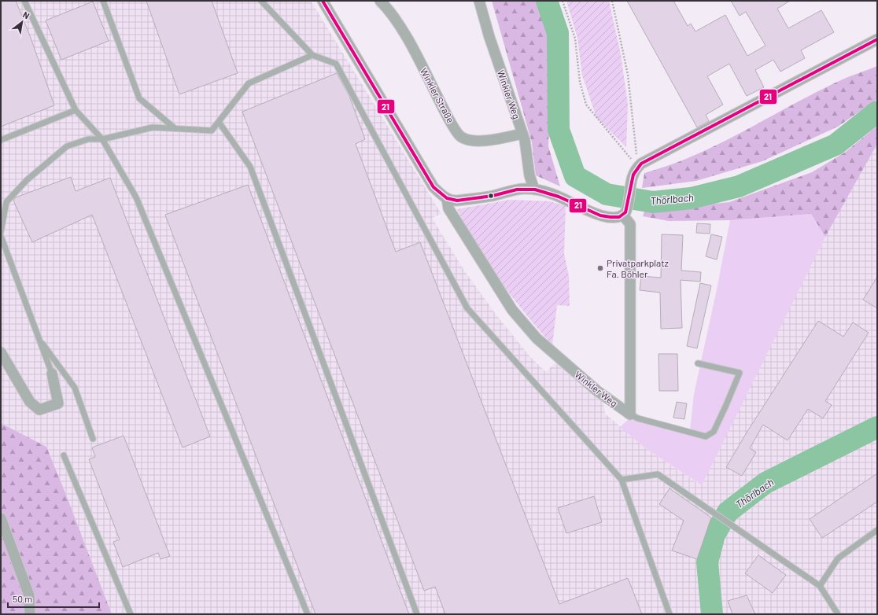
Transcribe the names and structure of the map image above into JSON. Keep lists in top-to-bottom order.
{
  "streets": {
    "street": ["Winkler Weg", "Winkler Straße"]
  },
  "crossings": [
    ["Winkler Weg", "Winkler Straße"]
  ],
  "water": ["Thörlbach"],
  "places": ["Privatparkplatz Fa. Böhler"],
  "lines": ["transit line 21"],
  "scale_bar": "50 m",
  "north": "top right"
}
